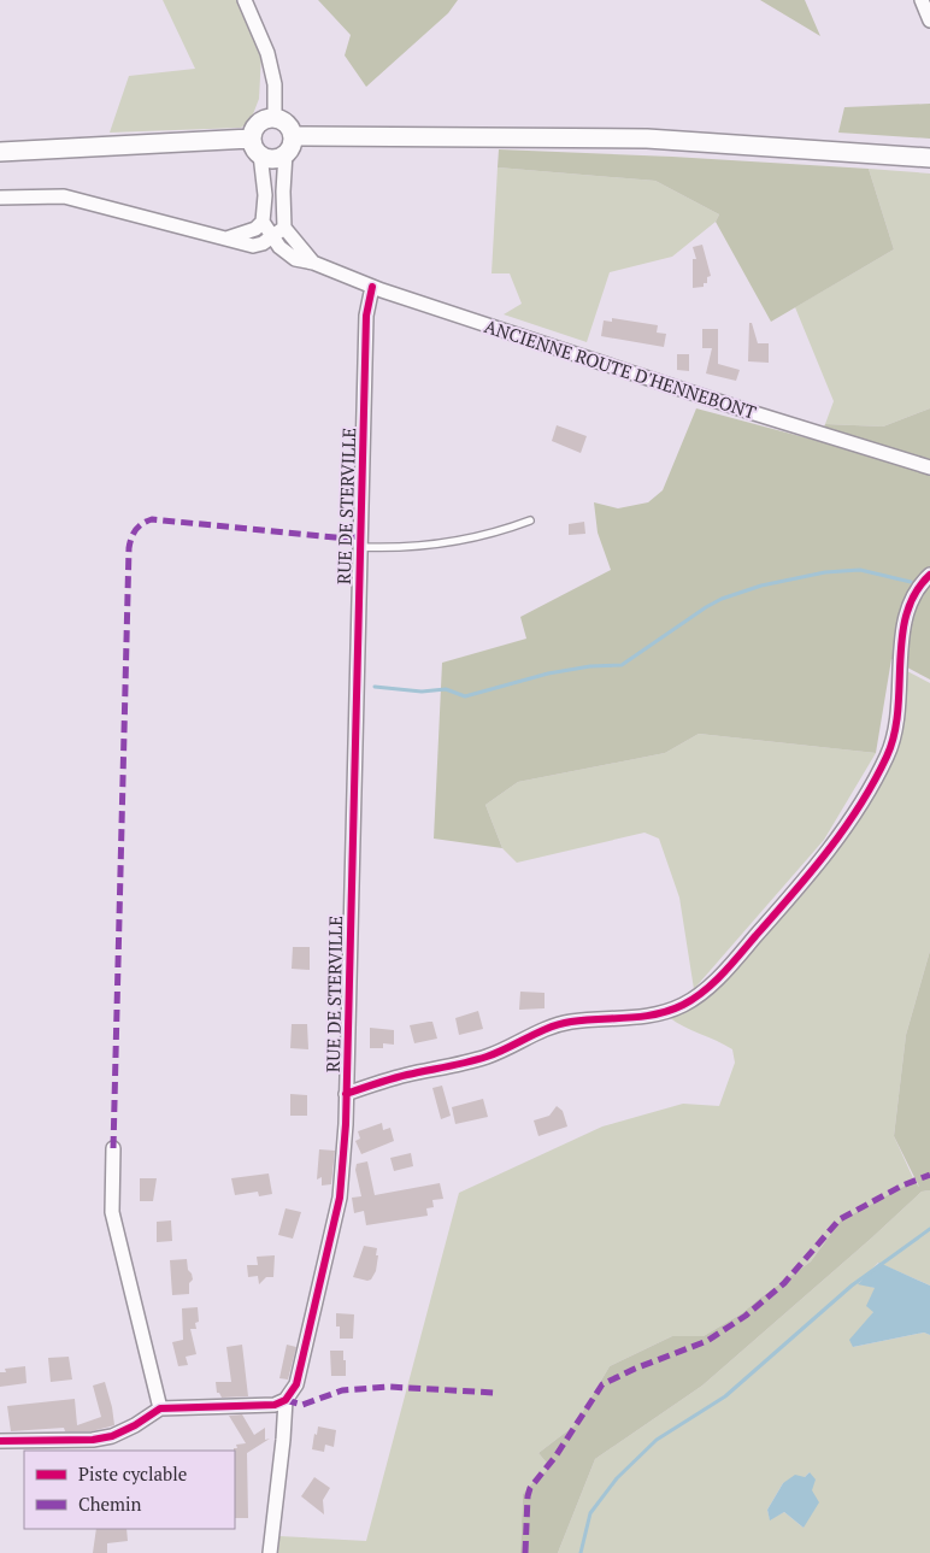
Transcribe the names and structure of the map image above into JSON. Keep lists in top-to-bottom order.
{
  "streets": {
    "street": ["ANCIENNE ROUTE D'HENNEBONT", "RUE DE STERVILLE"]
  },
  "crossings": [
    ["ANCIENNE ROUTE D'HENNEBONT", "RUE DE STERVILLE"]
  ],
  "legend": ["Piste cyclable", "Chemin"]
}
